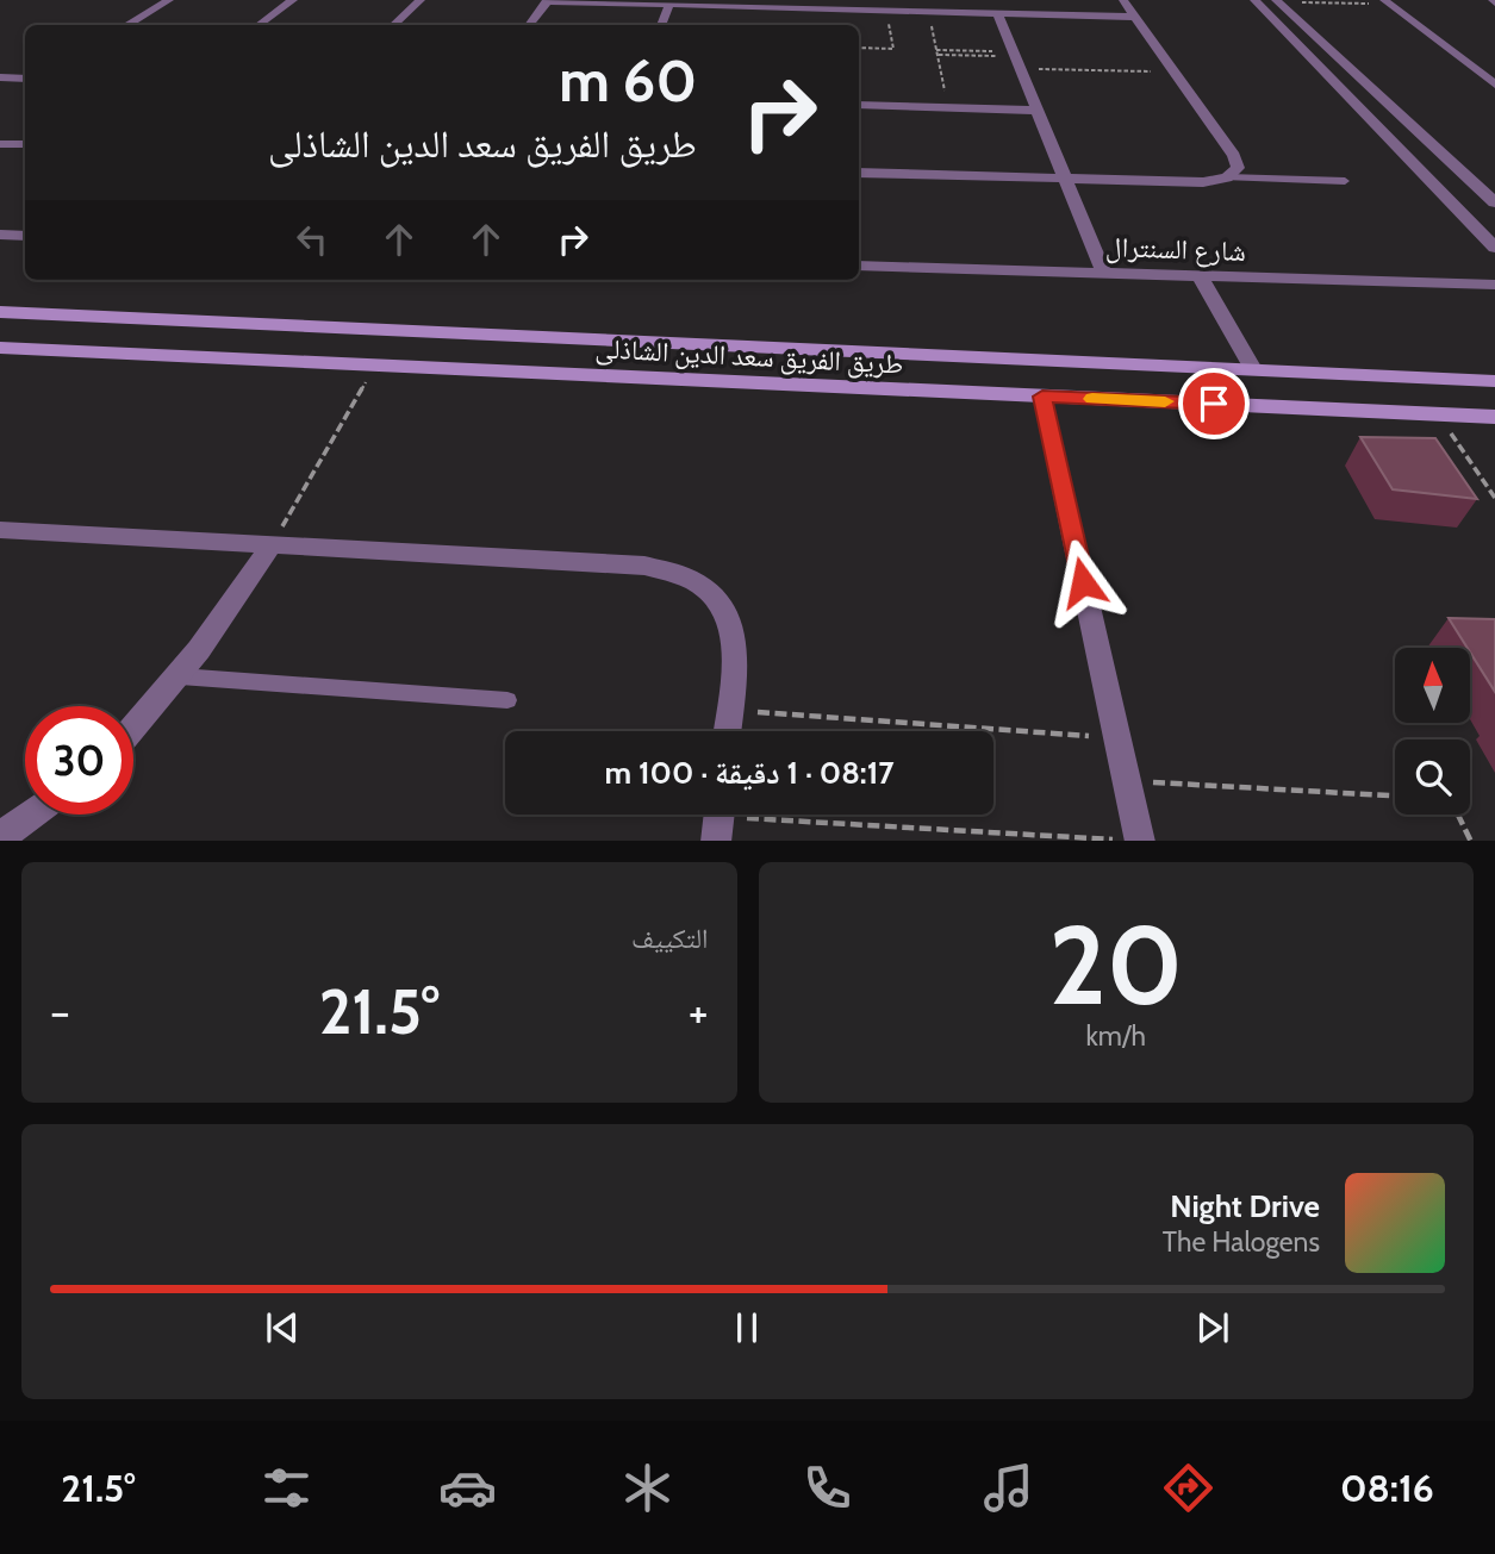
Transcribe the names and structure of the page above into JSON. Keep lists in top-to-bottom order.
{
  "streets": {
    "street": ["شارع السنترال", "طريق الفريق سعد الدين الشاذلى"]
  },
  "north": "top",
  "page": {
    "turn": ["60 m", "طريق الفريق سعد الدين الشاذلى"],
    "limit": "30",
    "trip": "08:17 · 1 دقيقة · 100 m",
    "tile": [
      ["20", "km/h"],
      "التكييف"
    ],
    "heat": ["−", "21.5°", "+"],
    "song": ["Night Drive", "The Halogens"],
    "tabs": ["08:16", "21.5°"]
  }
}
